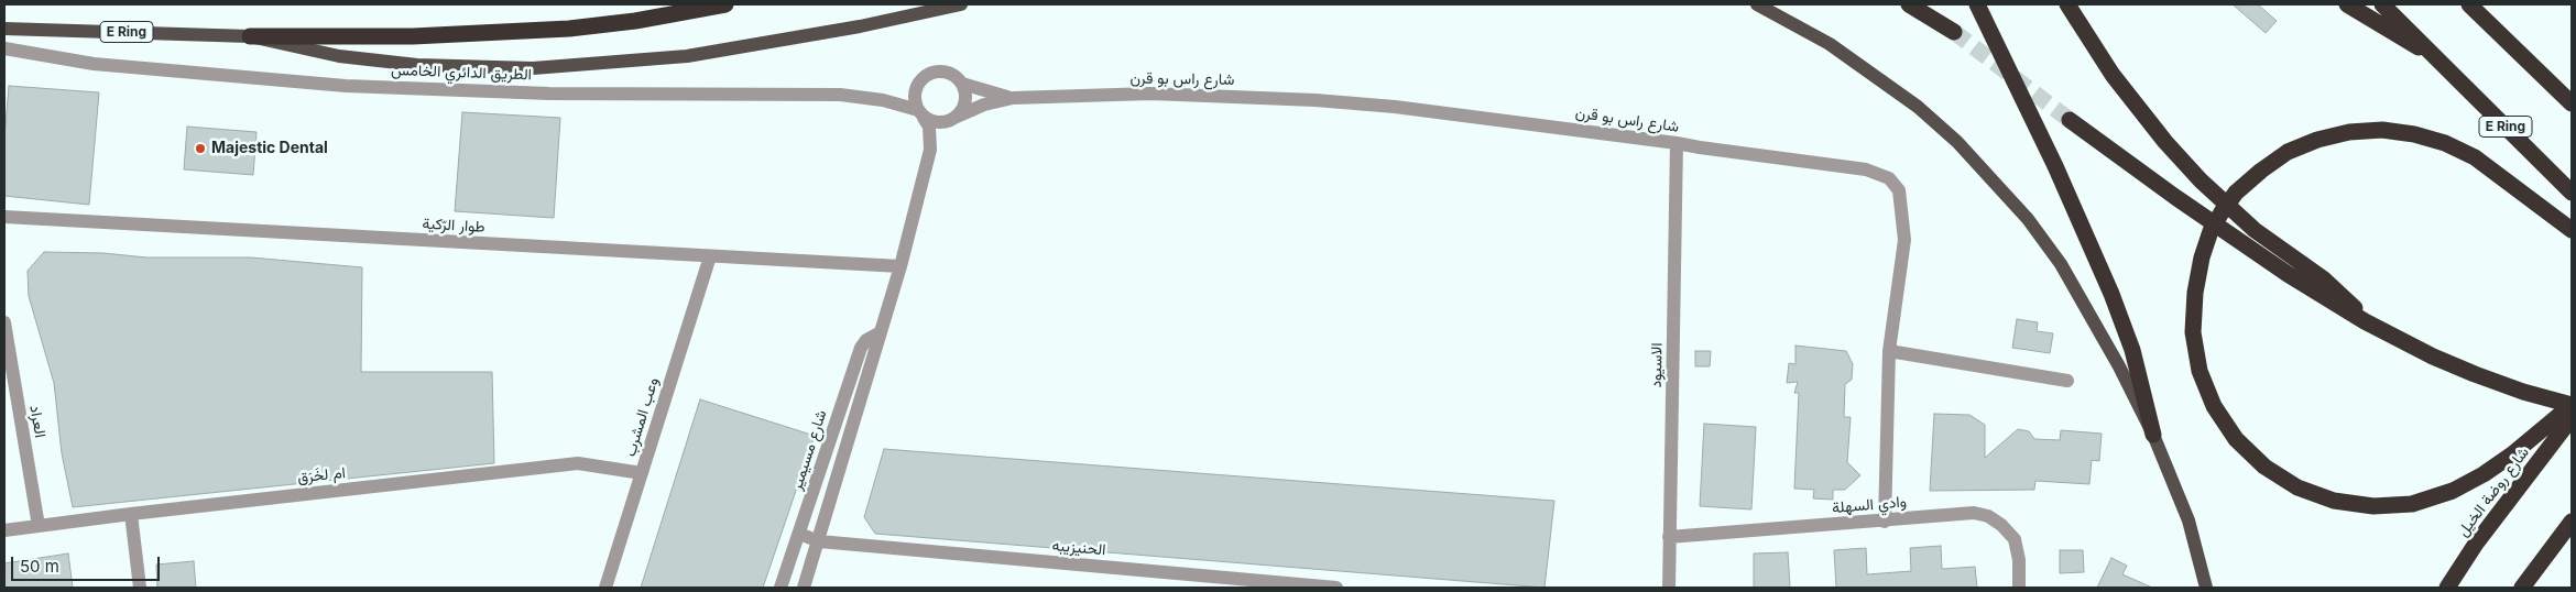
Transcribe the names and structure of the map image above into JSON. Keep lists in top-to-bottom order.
{
  "streets": {
    "highway": ["E Ring", "شارع روضة الخيل"],
    "street": [
      "الطريق الدائري الخامس",
      "شارع راس بو قرن",
      "طوار الرّكية",
      "الاسيود",
      "وعب المشرب",
      "العراد",
      "شارع مسيمير",
      "ام لخَرَق",
      "وادي السهلة",
      "الحنيزيبه"
    ]
  },
  "crossings": [
    ["الطريق الدائري الخامس", "شارع راس بو قرن"],
    ["شارع راس بو قرن", "الاسيود"],
    ["شارع راس بو قرن", "وادي السهلة"],
    ["طوار الرّكية", "وعب المشرب"],
    ["الاسيود", "وادي السهلة"],
    ["وعب المشرب", "ام لخَرَق"],
    ["العراد", "ام لخَرَق"],
    ["شارع مسيمير", "الحنيزيبه"]
  ],
  "places": ["Majestic Dental"],
  "scale_bar": "50 m"
}
